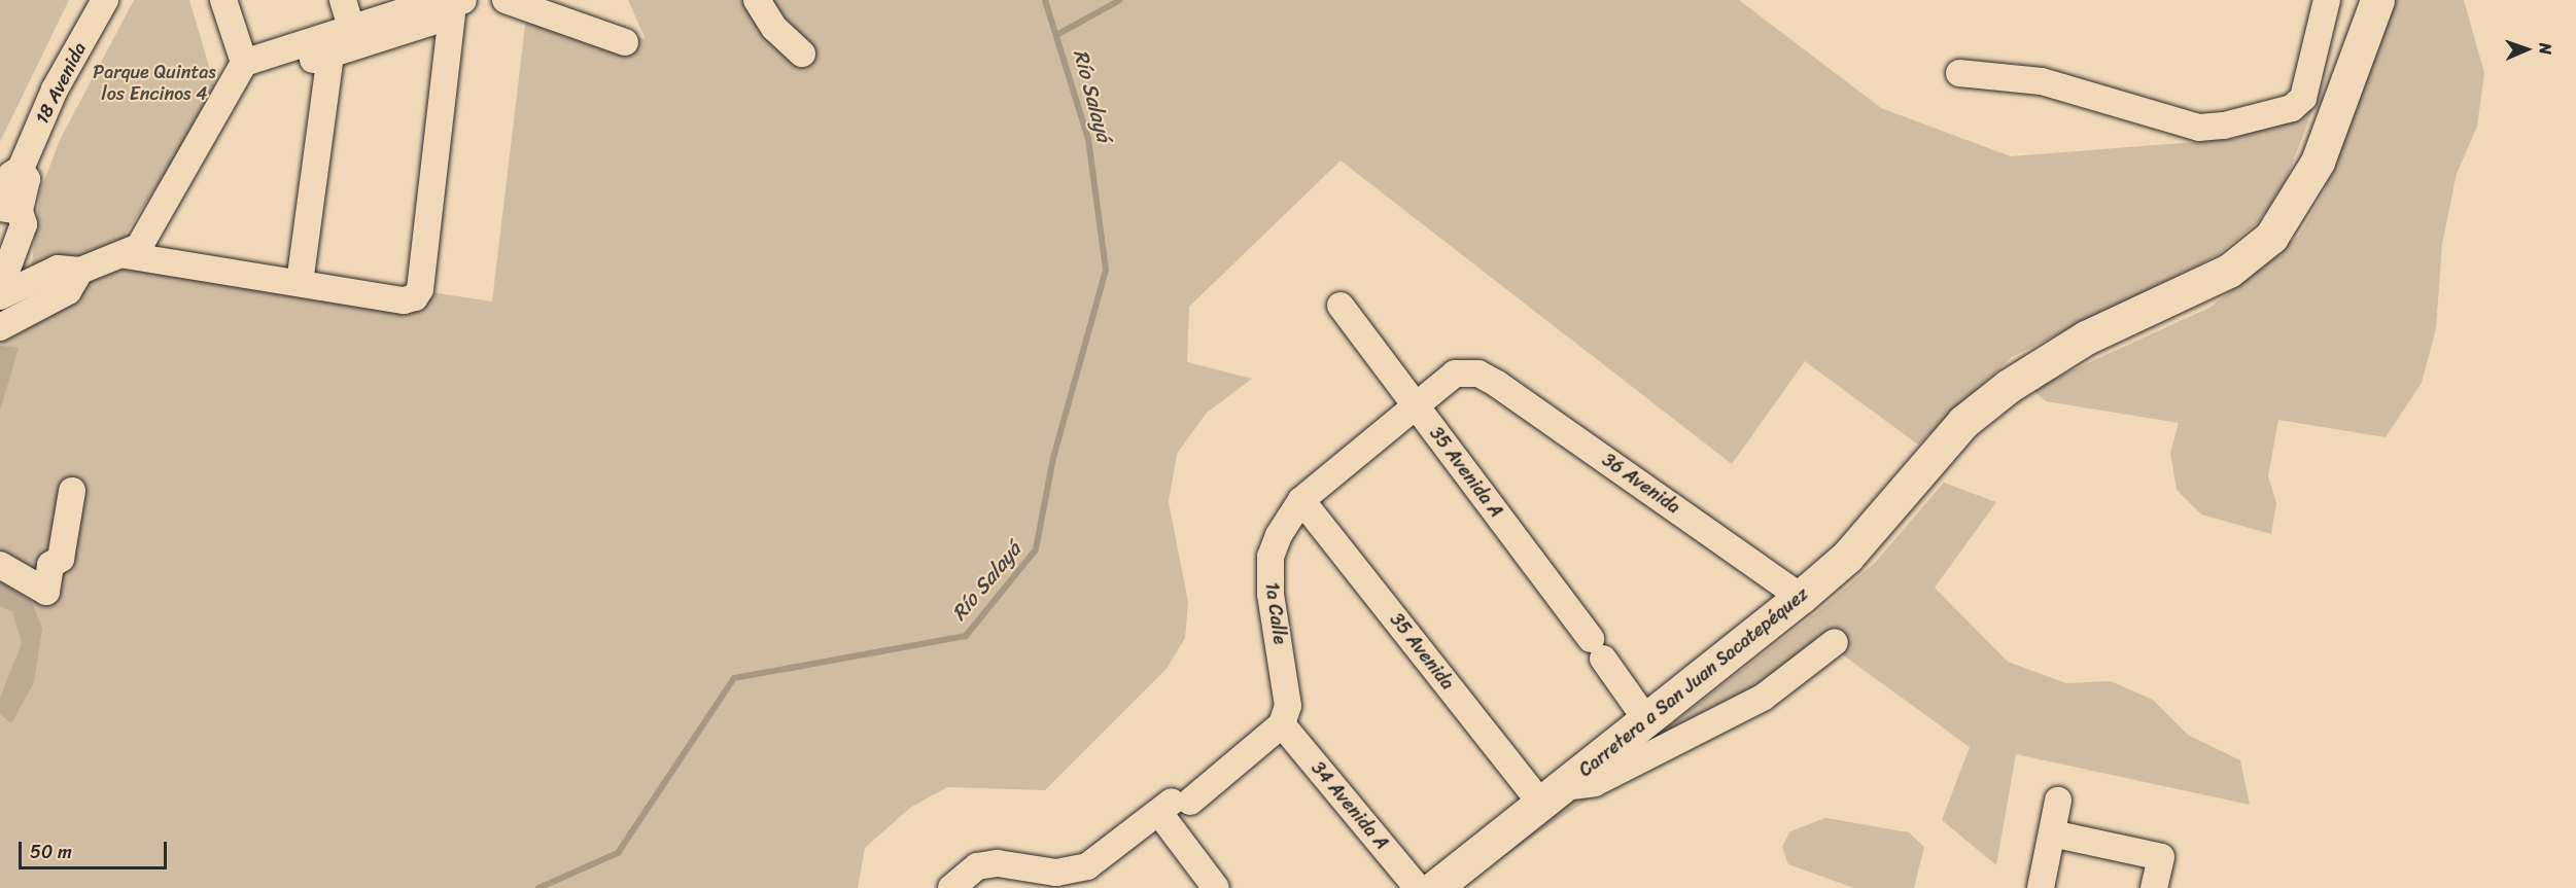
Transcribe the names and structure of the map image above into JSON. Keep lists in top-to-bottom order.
{
  "streets": {
    "main road": ["Carretera a San Juan Sacatepéquez"],
    "street": [
      "18 Avenida",
      "35 Avenida A",
      "36 Avenida",
      "1a Calle",
      "35 Avenida",
      "34 Avenida A"
    ]
  },
  "crossings": [
    ["35 Avenida A", "1a Calle"],
    ["35 Avenida A", "Carretera a San Juan Sacatepéquez"],
    ["36 Avenida", "1a Calle"],
    ["36 Avenida", "Carretera a San Juan Sacatepéquez"],
    ["1a Calle", "35 Avenida"],
    ["1a Calle", "34 Avenida A"],
    ["35 Avenida", "Carretera a San Juan Sacatepéquez"]
  ],
  "water": ["Río Salayá"],
  "parks": ["Parque Quintas los Encinos 4"],
  "scale_bar": "50 m",
  "north": "right"
}
